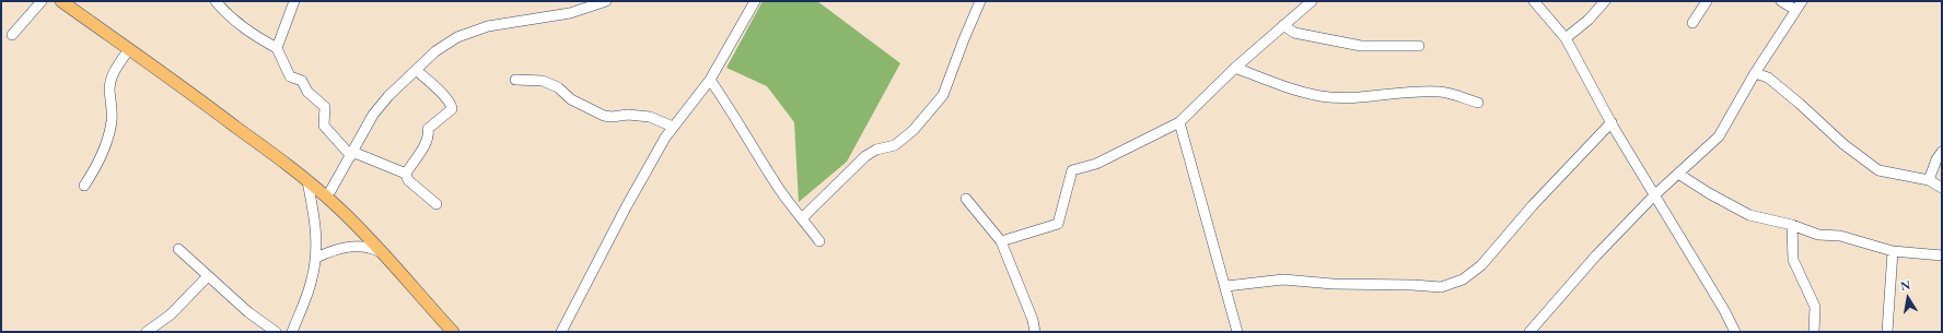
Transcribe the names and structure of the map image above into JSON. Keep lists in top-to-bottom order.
{
  "north": "top"
}
